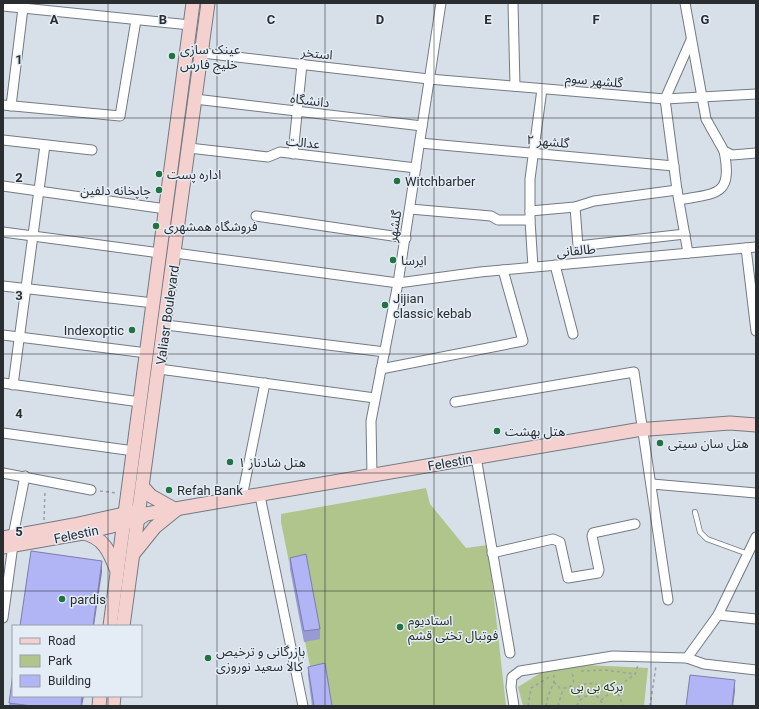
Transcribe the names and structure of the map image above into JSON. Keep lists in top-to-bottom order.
{
  "streets": {
    "main road": ["Valiasr Boulevard", "Felestin"],
    "street": [
      "استخر",
      "گلشهر سوم",
      "دانشگاه",
      "گلشهر ۲",
      "عدالت",
      "گلشهر",
      "طالقانی"
    ]
  },
  "crossings": [
    ["استخر", "گلشهر سوم"],
    ["استخر", "گلشهر"],
    ["استخر", "Valiasr Boulevard"],
    ["گلشهر سوم", "گلشهر"],
    ["دانشگاه", "گلشهر"],
    ["دانشگاه", "Valiasr Boulevard"],
    ["گلشهر ۲", "گلشهر"],
    ["عدالت", "گلشهر"],
    ["عدالت", "Valiasr Boulevard"],
    ["گلشهر", "طالقانی"],
    ["گلشهر", "Felestin"],
    ["طالقانی", "Valiasr Boulevard"],
    ["Valiasr Boulevard", "Felestin"]
  ],
  "parks": ["برکه بی بی"],
  "places": [
    "عینک سازی خلیج فارس",
    "اداره پست",
    "Witchbarber",
    "چاپخانه دلفین",
    "فروشگاه همشهری",
    "ایرسا",
    "Jijian classic kebab",
    "Indexoptic",
    "هتل بهشت",
    "هتل سان سیتی",
    "هتل شادناز ۱",
    "Refah Bank",
    "pardis",
    "استادیوم فوتبال تختی قشم",
    "بازرگانی و ترخیص کالا سعید نوروزی"
  ],
  "legend": ["Road", "Park", "Building"],
  "grid": {
    "columns": [
      "A",
      "B",
      "C",
      "D",
      "E",
      "F",
      "G"
    ],
    "rows": [
      "1",
      "2",
      "3",
      "4",
      "5"
    ]
  }
}
